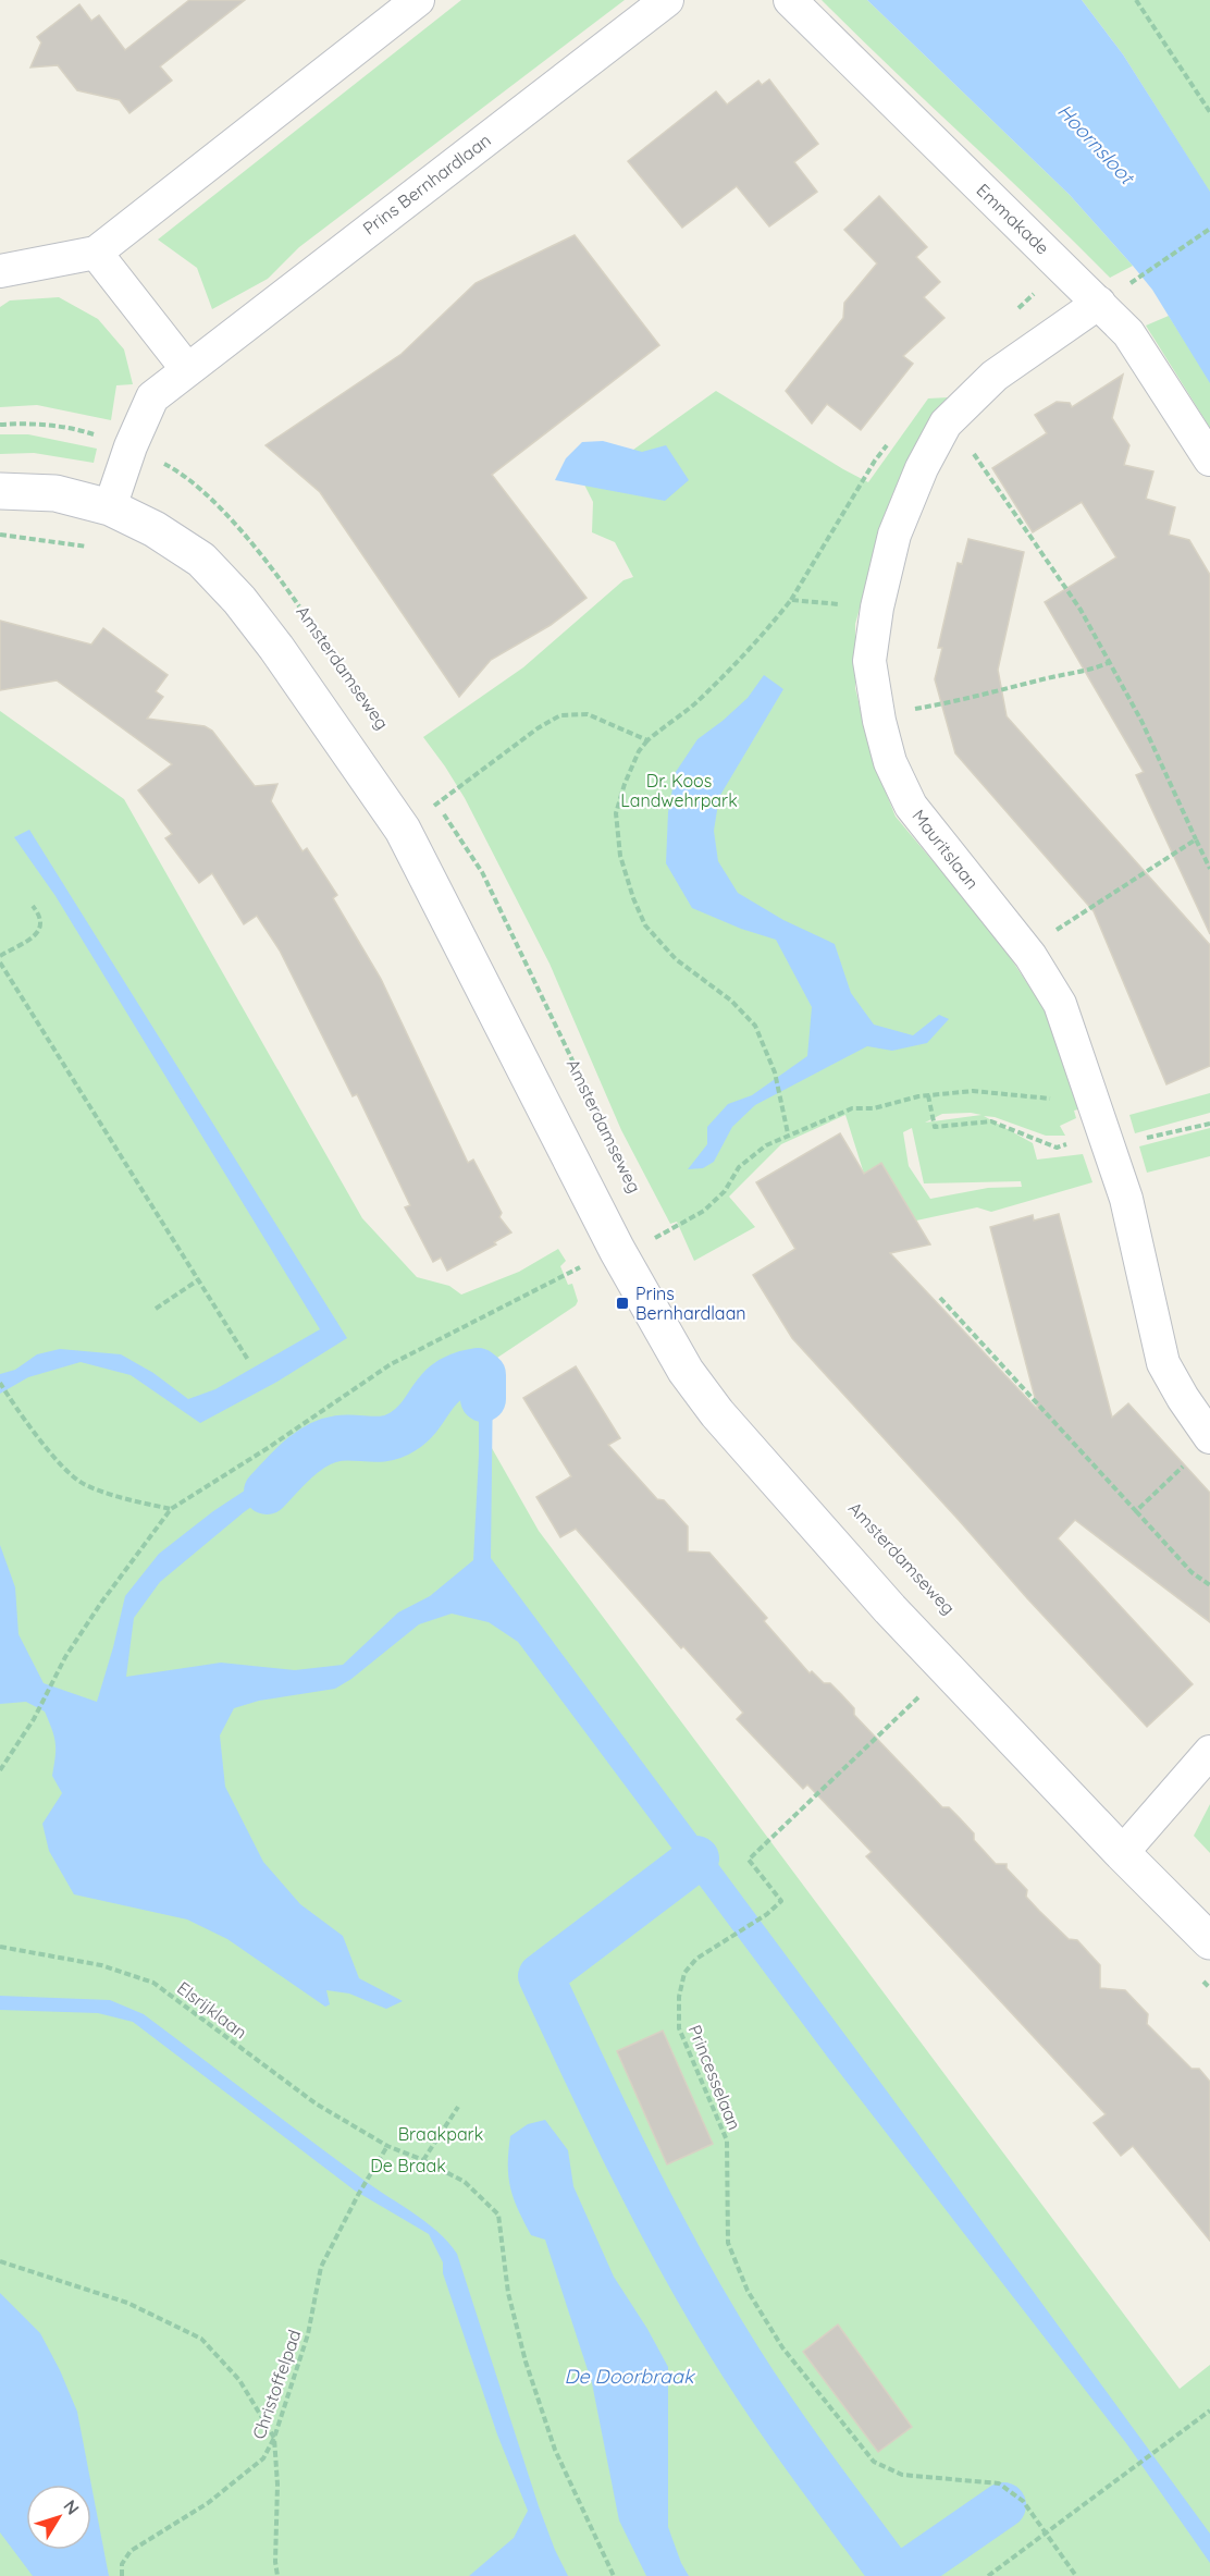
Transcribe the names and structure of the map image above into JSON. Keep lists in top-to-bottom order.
{
  "streets": {
    "street": ["Prins Bernhardlaan", "Emmakade", "Mauritslaan"],
    "path": [
      "Amsterdamseweg",
      "Elsrijklaan",
      "Princesselaan",
      "Christoffelpad"
    ]
  },
  "crossings": [
    ["Prins Bernhardlaan", "Amsterdamseweg"],
    ["Emmakade", "Mauritslaan"],
    ["Elsrijklaan", "Christoffelpad"]
  ],
  "water": ["Hoornsloot", "De Doorbraak"],
  "parks": ["Dr. Koos Landwehrpark", "Braakpark", "De Braak"],
  "places": {
    "transit": ["Prins Bernhardlaan"]
  },
  "north": "top right"
}
